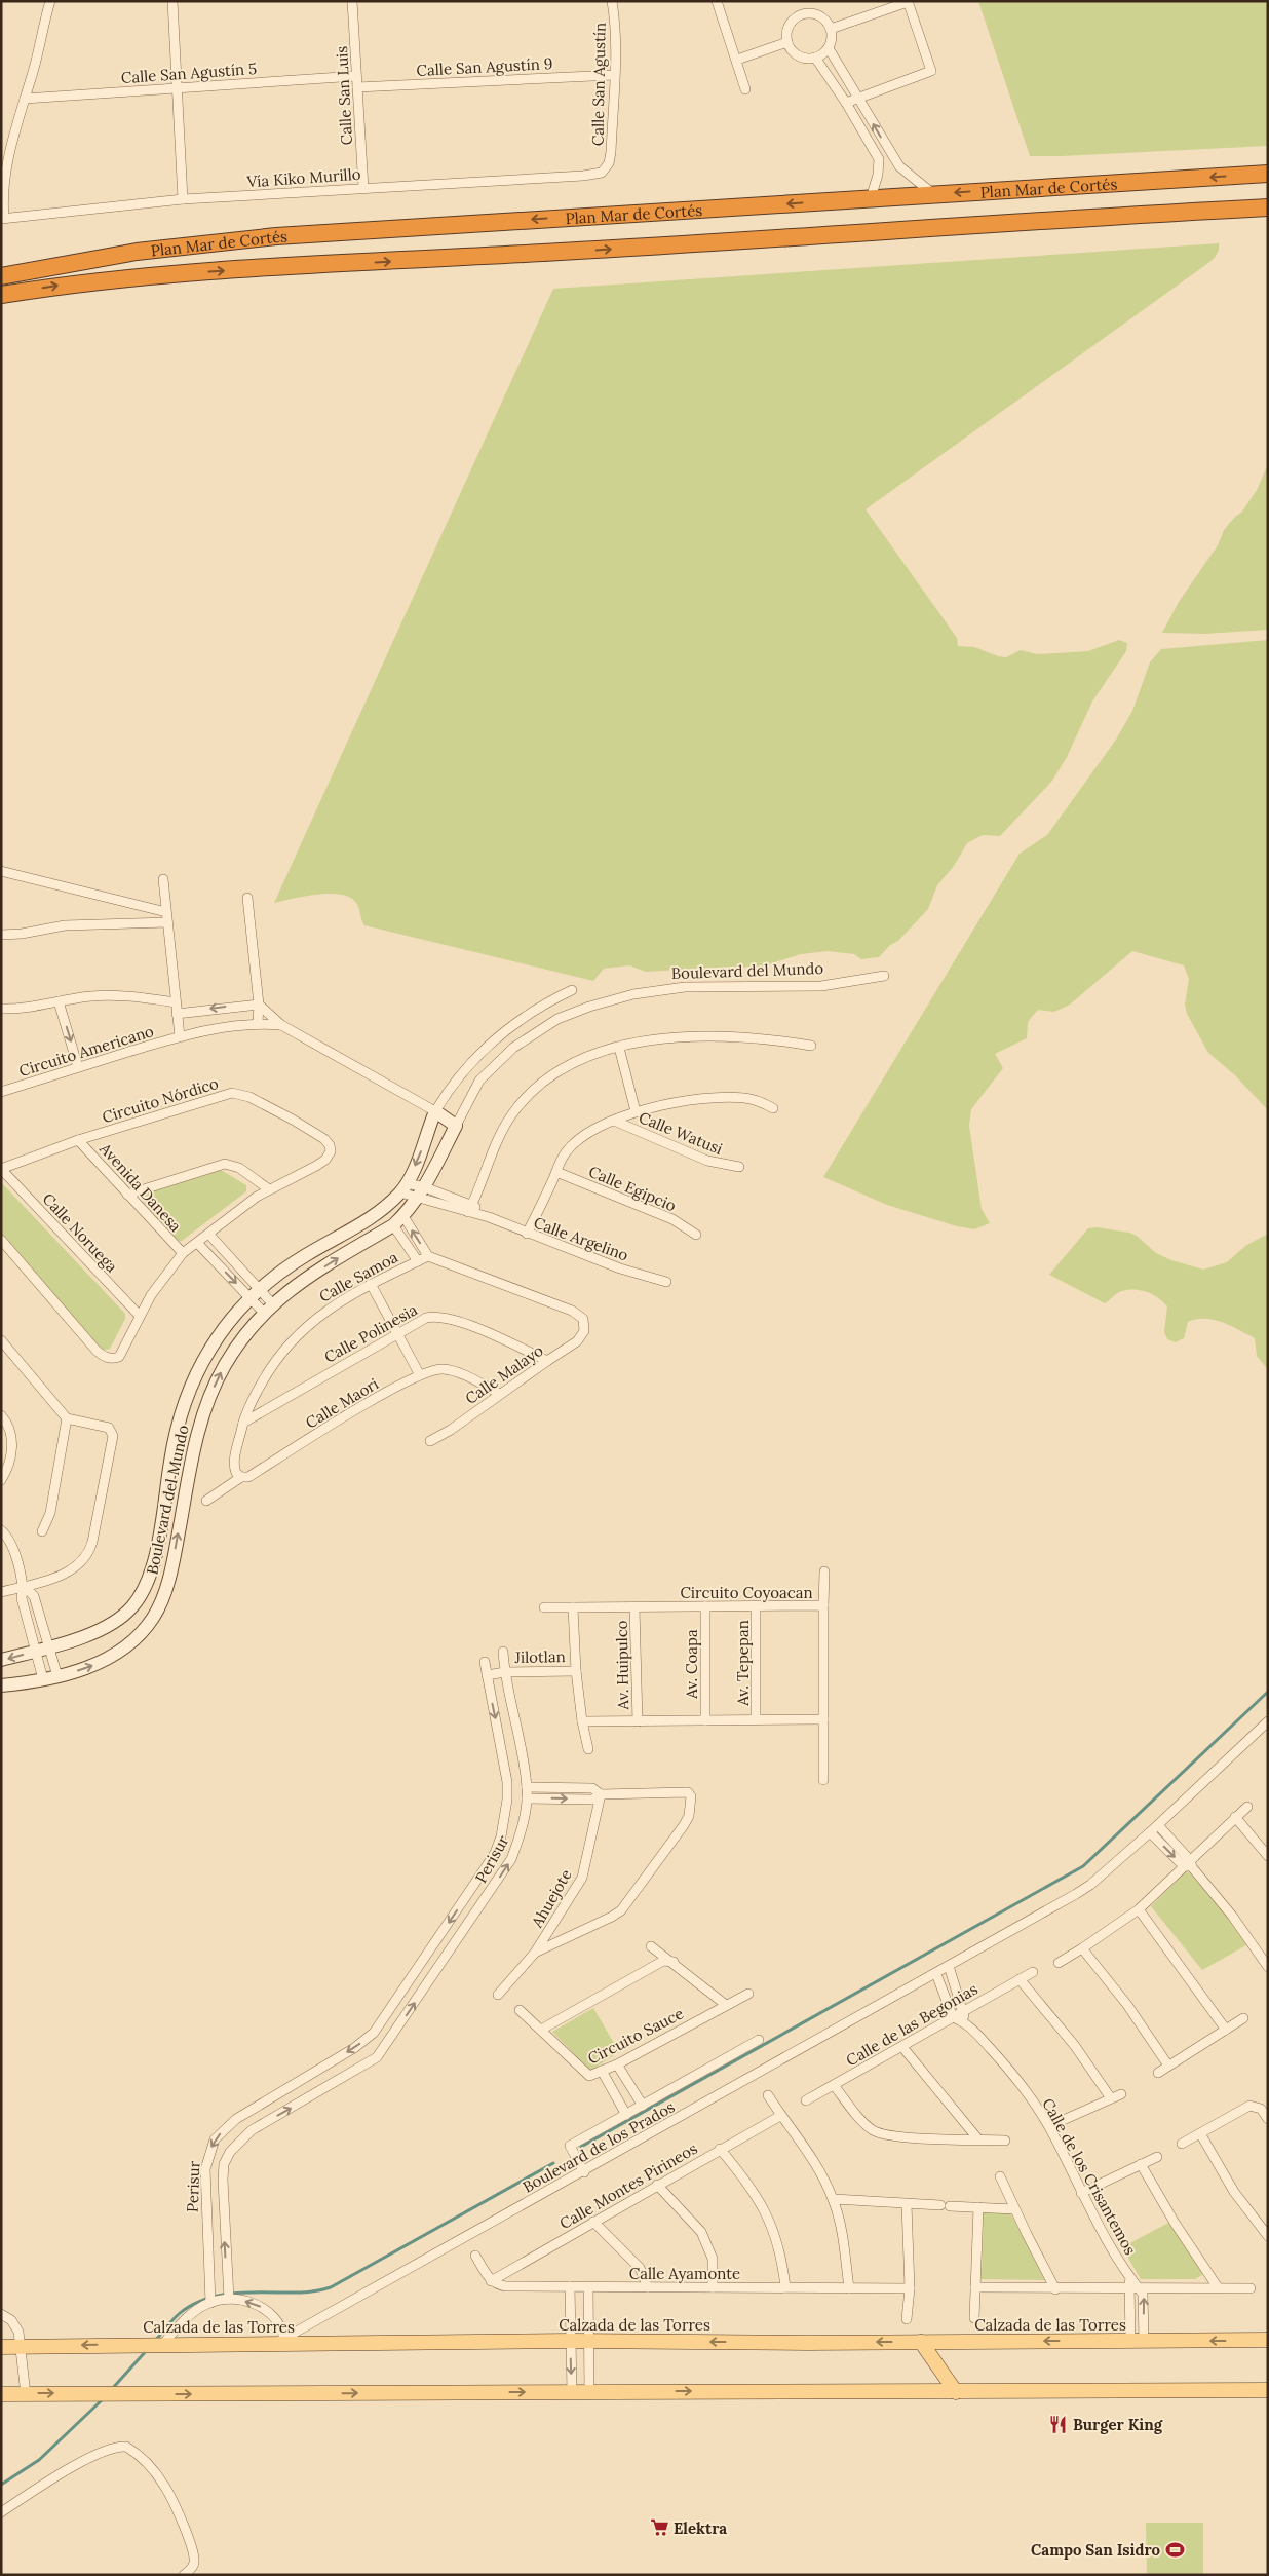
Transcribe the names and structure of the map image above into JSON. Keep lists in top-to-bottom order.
{
  "streets": {
    "highway": ["Plan Mar de Cortés"],
    "main road": ["Calzada de las Torres"],
    "street": [
      "Calle San Agustín 9",
      "Calle San Agustín 5",
      "Calle San Agustín",
      "Calle San Luis",
      "Vía Kiko Murillo",
      "Boulevard del Mundo",
      "Circuito Americano",
      "Circuito Nórdico",
      "Calle Watusi",
      "Avenida Danesa",
      "Calle Egipcio",
      "Calle Noruega",
      "Calle Argelino",
      "Calle Samoa",
      "Calle Polinesia",
      "Calle Malayo",
      "Calle Maori",
      "Circuito Coyoacan",
      "Jilotlan",
      "Av. Tepepan",
      "Av. Coapa",
      "Av. Huipulco",
      "Perisur",
      "Ahuejote",
      "Calle de las Begonias",
      "Circuito Sauce",
      "Boulevard de los Prados",
      "Calle de los Crisantemos",
      "Calle Montes Pirineos",
      "Calle Ayamonte"
    ]
  },
  "crossings": [
    ["Calle San Agustín 9", "Calle San Agustín"],
    ["Calle San Agustín 9", "Calle San Luis"],
    ["Calle San Agustín 5", "Calle San Luis"],
    ["Calle San Agustín", "Vía Kiko Murillo"],
    ["Calle San Luis", "Vía Kiko Murillo"],
    ["Boulevard del Mundo", "Calle Argelino"],
    ["Circuito Nórdico", "Avenida Danesa"],
    ["Circuito Nórdico", "Calle Noruega"],
    ["Calle Samoa", "Calle Polinesia"],
    ["Calle Samoa", "Calle Malayo"],
    ["Calle Samoa", "Calle Maori"],
    ["Calle Polinesia", "Calle Malayo"],
    ["Calle Malayo", "Calle Maori"],
    ["Circuito Coyoacan", "Av. Tepepan"],
    ["Circuito Coyoacan", "Av. Coapa"],
    ["Circuito Coyoacan", "Av. Huipulco"],
    ["Jilotlan", "Perisur"],
    ["Calle de las Begonias", "Calle de los Crisantemos"],
    ["Boulevard de los Prados", "Calzada de las Torres"],
    ["Calle de los Crisantemos", "Calzada de las Torres"],
    ["Calle Montes Pirineos", "Calle Ayamonte"]
  ],
  "places": {
    "restaurant": ["Burger King"],
    "supermarket": ["Elektra"],
    "sports": ["Campo San Isidro"]
  }
}
